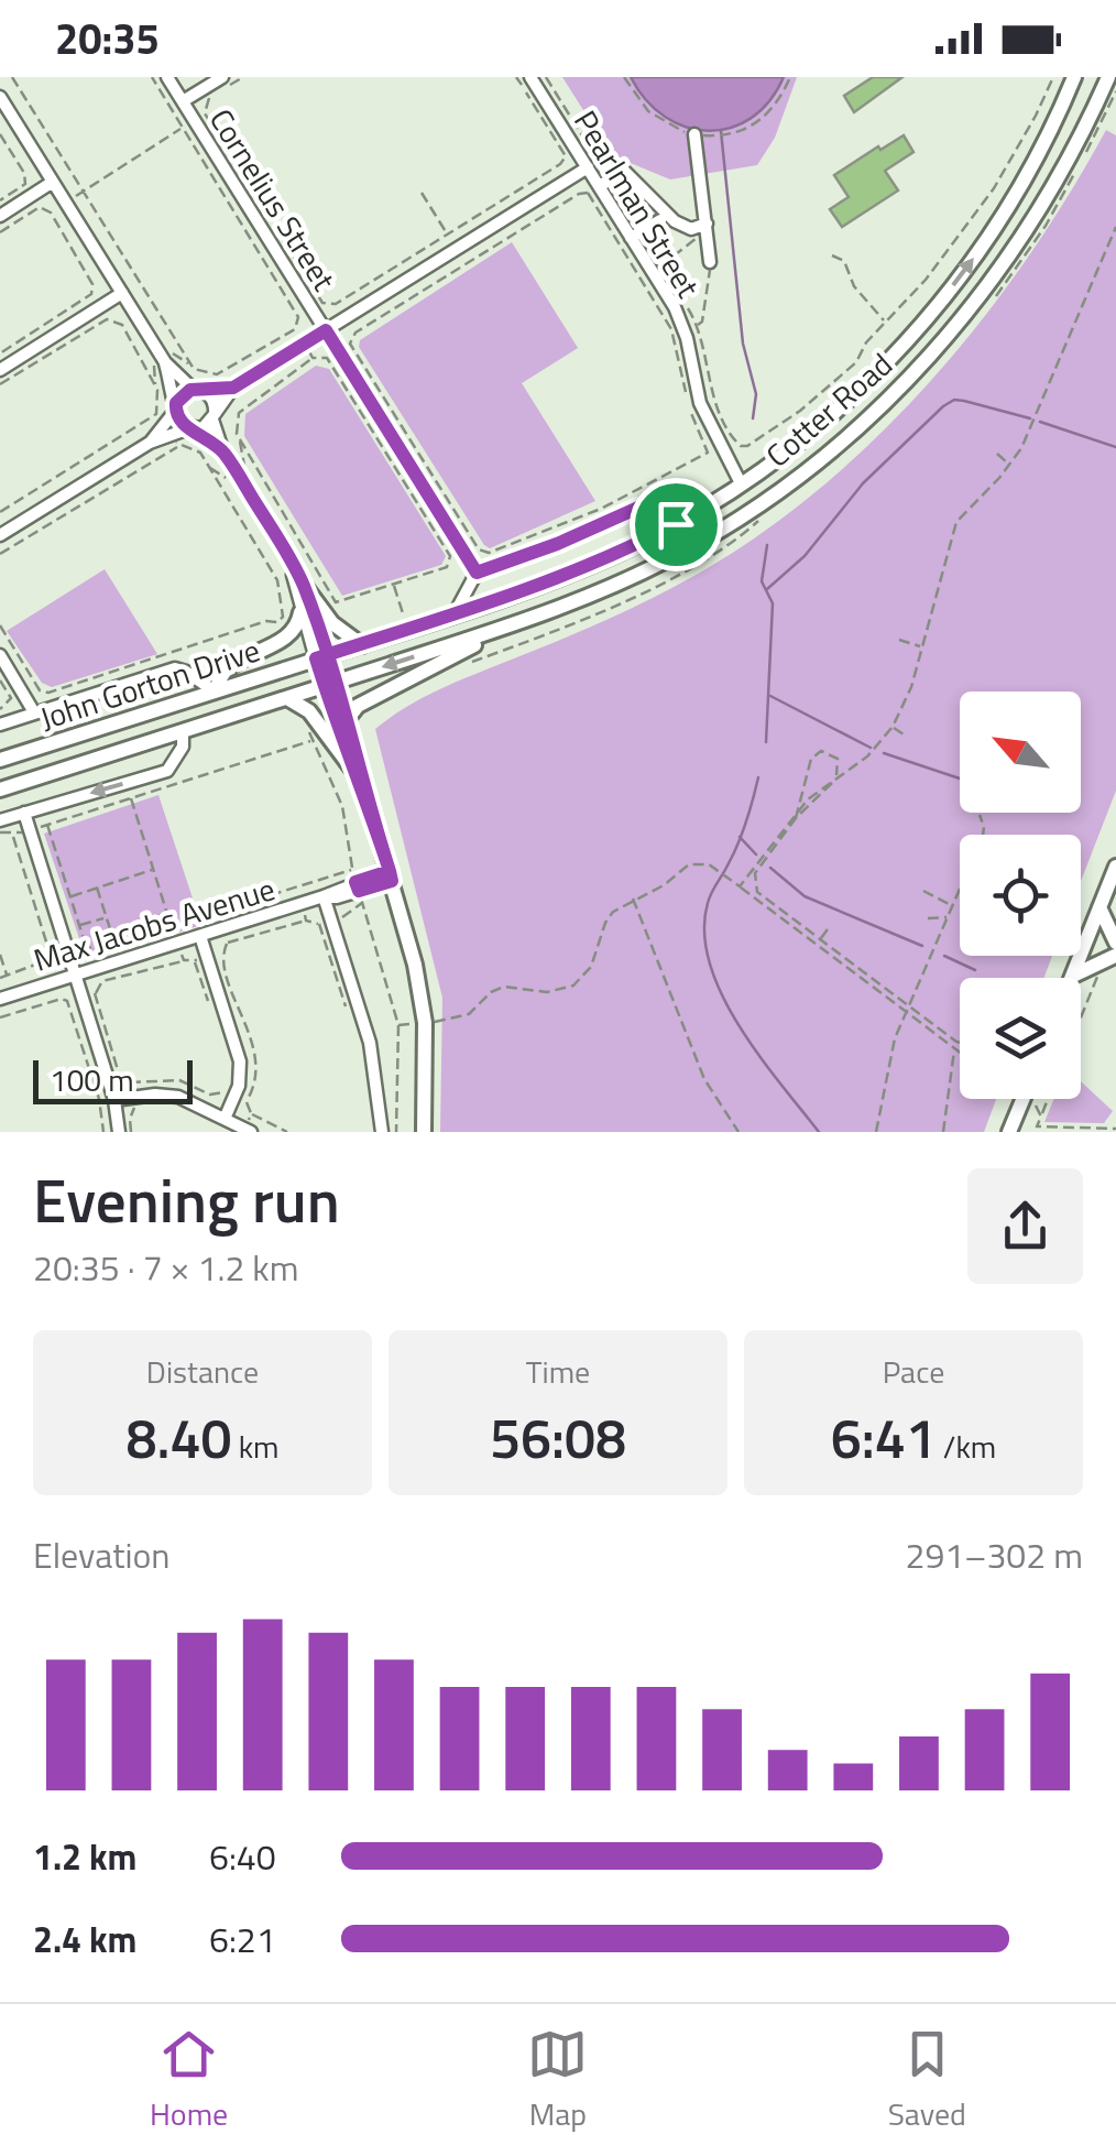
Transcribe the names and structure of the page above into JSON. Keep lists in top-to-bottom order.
{
  "streets": {
    "main road": ["Cotter Road", "John Gorton Drive"],
    "street": ["Cornelius Street", "Pearlman Street", "Max Jacobs Avenue"]
  },
  "crossings": [
    ["Pearlman Street", "Cotter Road"],
    ["Cotter Road", "John Gorton Drive"]
  ],
  "scale_bar": "100 m",
  "north": "top left",
  "page": {
    "status": "20:35",
    "scale": "100 m",
    "heading": ["Evening run", "20:35 · 7 × 1.2 km"],
    "stats": [
      ["Distance", "8.40 km"],
      ["Time", "56:08"],
      ["Pace", "6:41 /km"]
    ],
    "chart": ["Elevation", "291–302 m"],
    "list": [
      {
        "name": "1.2 km",
        "note": "6:40"
      },
      {
        "name": "2.4 km",
        "note": "6:21"
      }
    ],
    "tabs": ["Home", "Map", "Saved"]
  }
}
